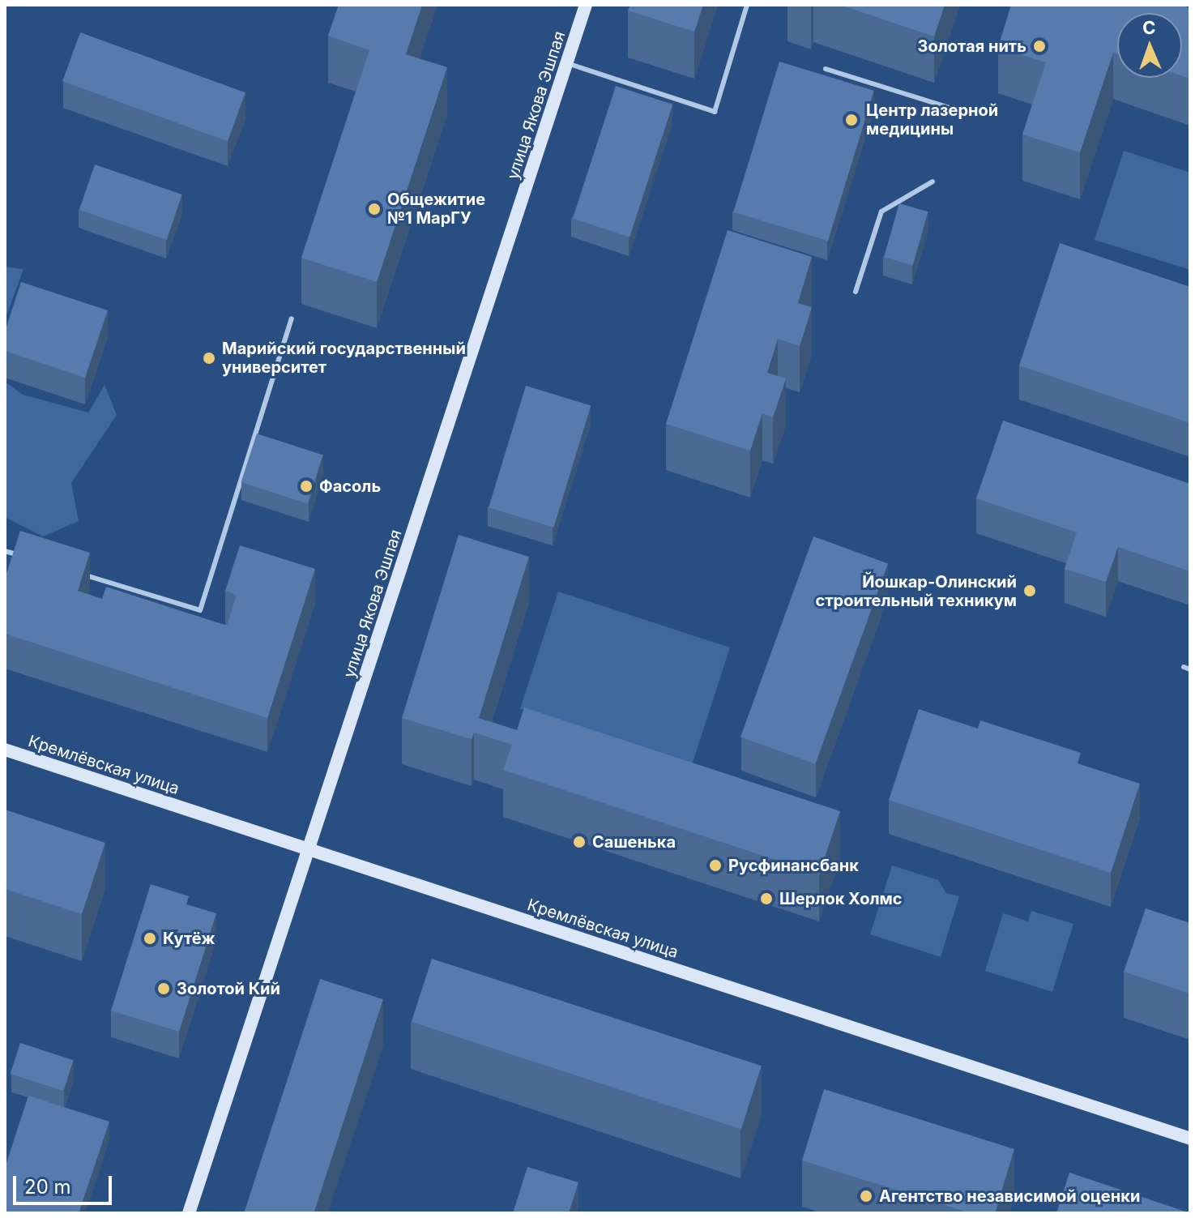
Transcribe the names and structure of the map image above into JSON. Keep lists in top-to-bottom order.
{
  "streets": {
    "street": ["улица Якова Эшпая", "Кремлёвская улица"]
  },
  "crossings": [
    ["улица Якова Эшпая", "Кремлёвская улица"]
  ],
  "places": [
    "Золотая нить",
    "Центр лазерной медицины",
    "Общежитие №1 МарГУ",
    "Марийский государственный университет",
    "Фасоль",
    "Йошкар-Олинский строительный техникум",
    "Сашенька",
    "Русфинансбанк",
    "Шерлок Холмс",
    "Кутёж",
    "Золотой Кий",
    "Агентство независимой оценки"
  ],
  "scale_bar": "20 m",
  "north": "top"
}
